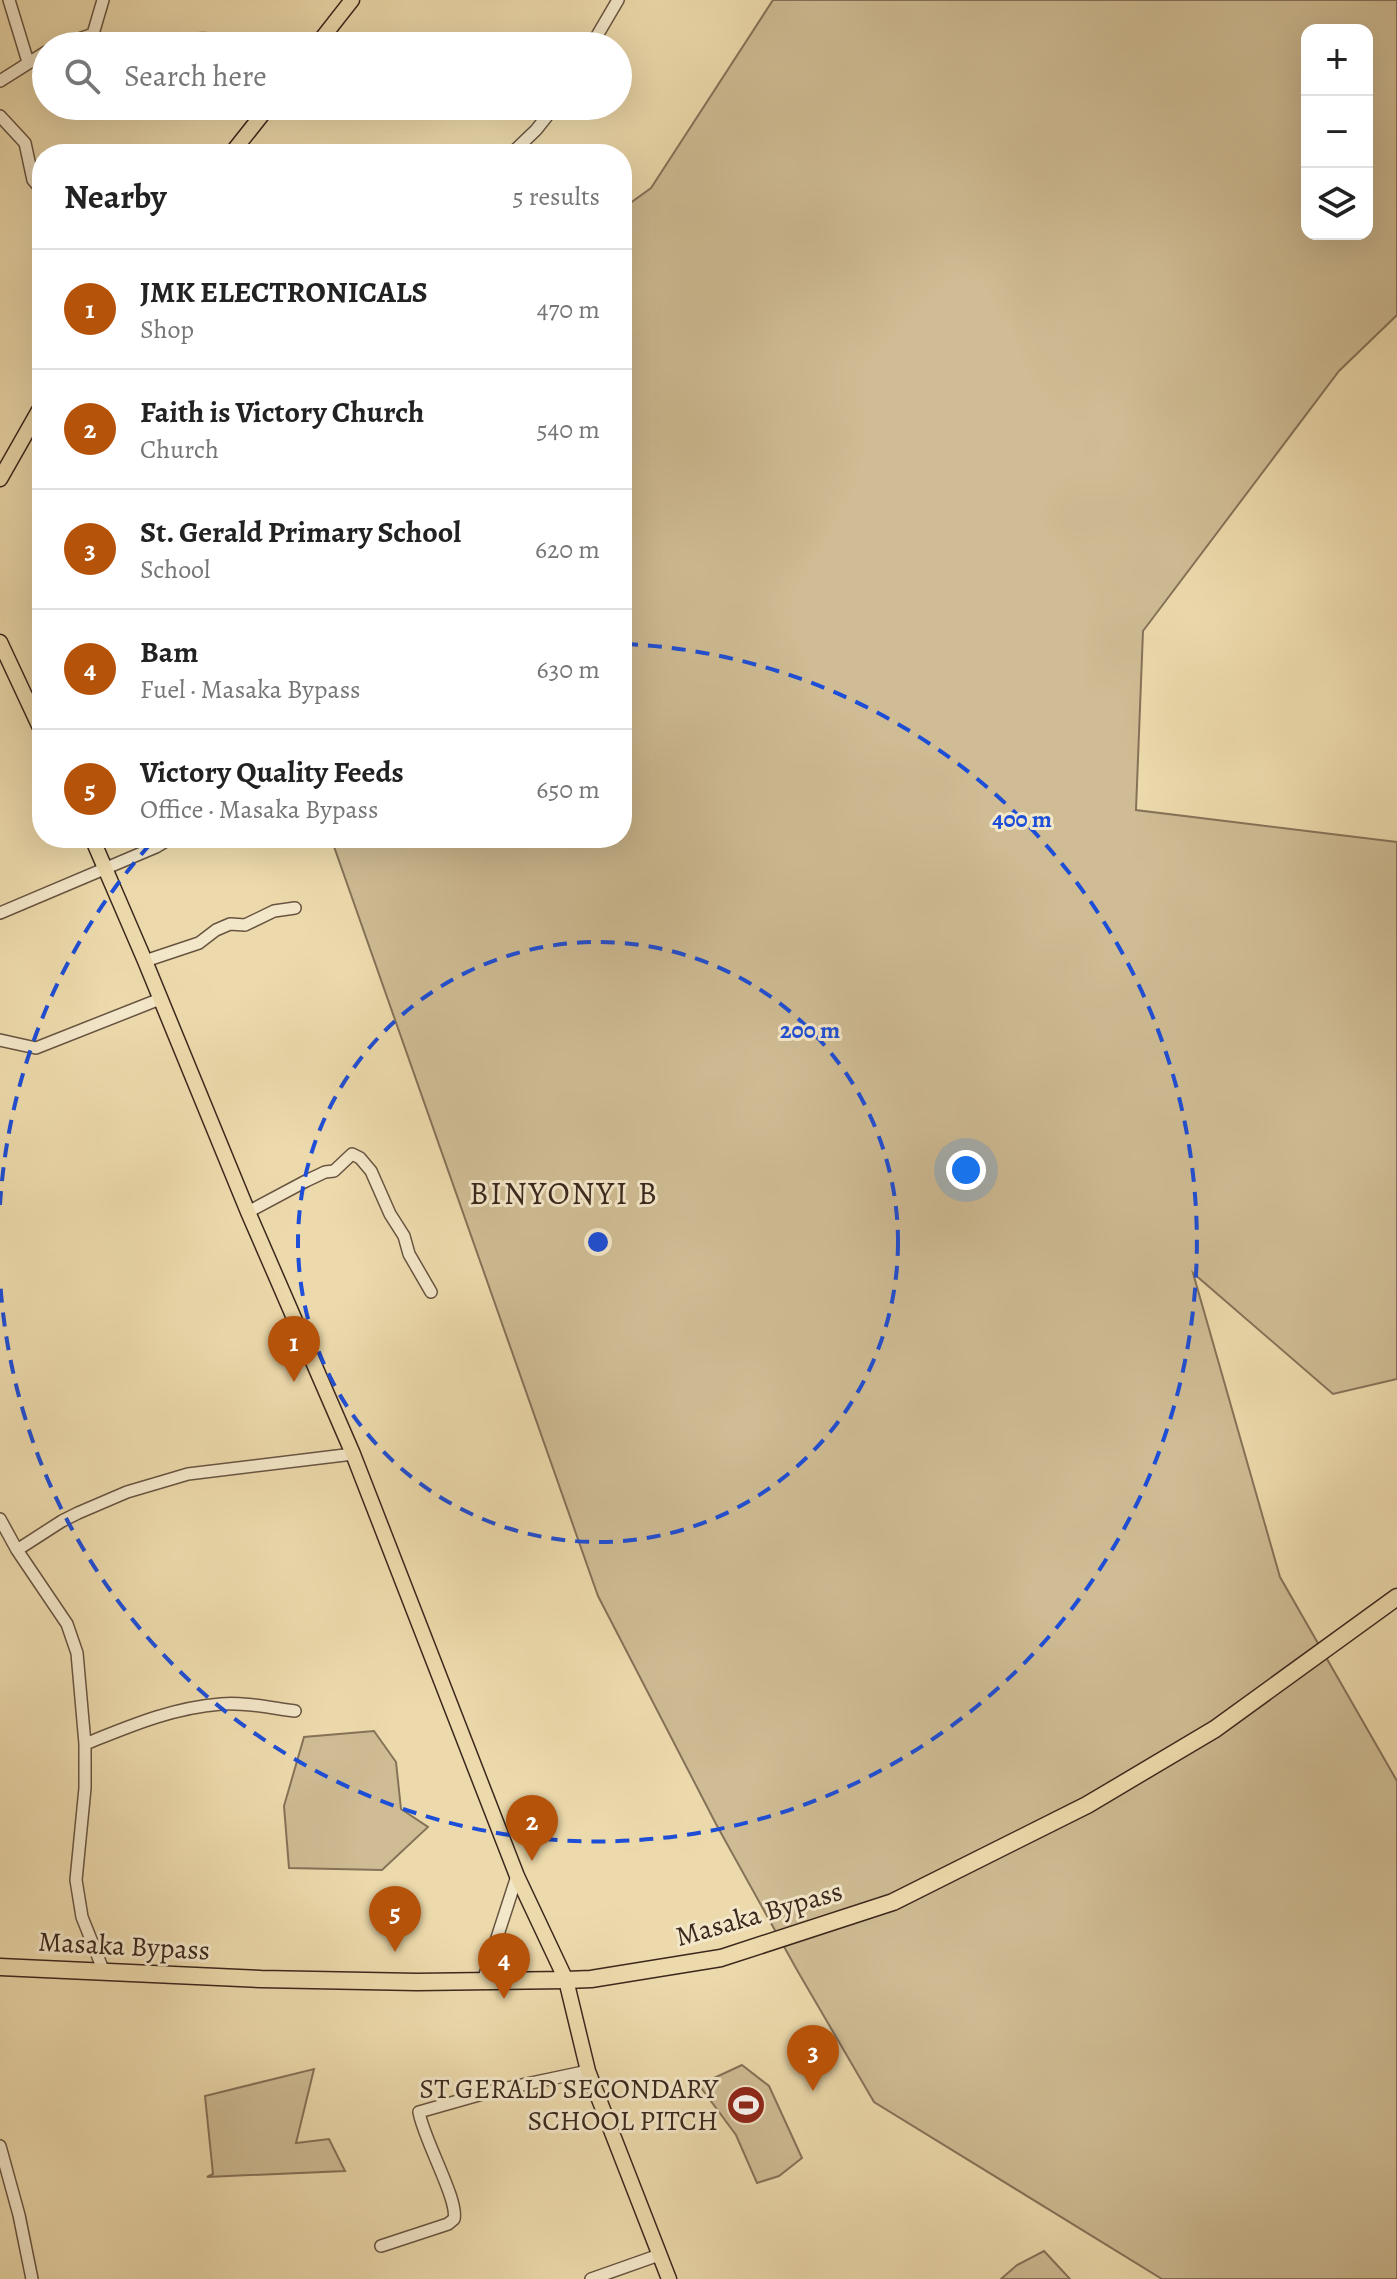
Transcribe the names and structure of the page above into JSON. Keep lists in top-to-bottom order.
{
  "streets": {
    "highway": ["Masaka Bypass"]
  },
  "districts": ["BINYONYI B"],
  "places": {
    "sports": ["ST GERALD SECONDARY SCHOOL PITCH"]
  },
  "page": {
    "map_buttons": ["+", "−"],
    "search": "Search here",
    "heading": ["Nearby", "5 results"],
    "list": [
      {
        "mark": "1",
        "name": "JMK ELECTRONICALS",
        "note": "Shop",
        "value": "470 m"
      },
      {
        "mark": "2",
        "name": "Faith is Victory Church",
        "note": "Church",
        "value": "540 m"
      },
      {
        "mark": "3",
        "name": "St. Gerald Primary School",
        "note": "School",
        "value": "620 m"
      },
      {
        "mark": "4",
        "name": "Bam",
        "note": "Fuel · Masaka Bypass",
        "value": "630 m"
      },
      {
        "mark": "5",
        "name": "Victory Quality Feeds",
        "note": "Office · Masaka Bypass",
        "value": "650 m"
      }
    ],
    "pins": [
      "1",
      "2",
      "5",
      "4",
      "3"
    ]
  },
  "rings": ["400 m", "200 m"]
}
